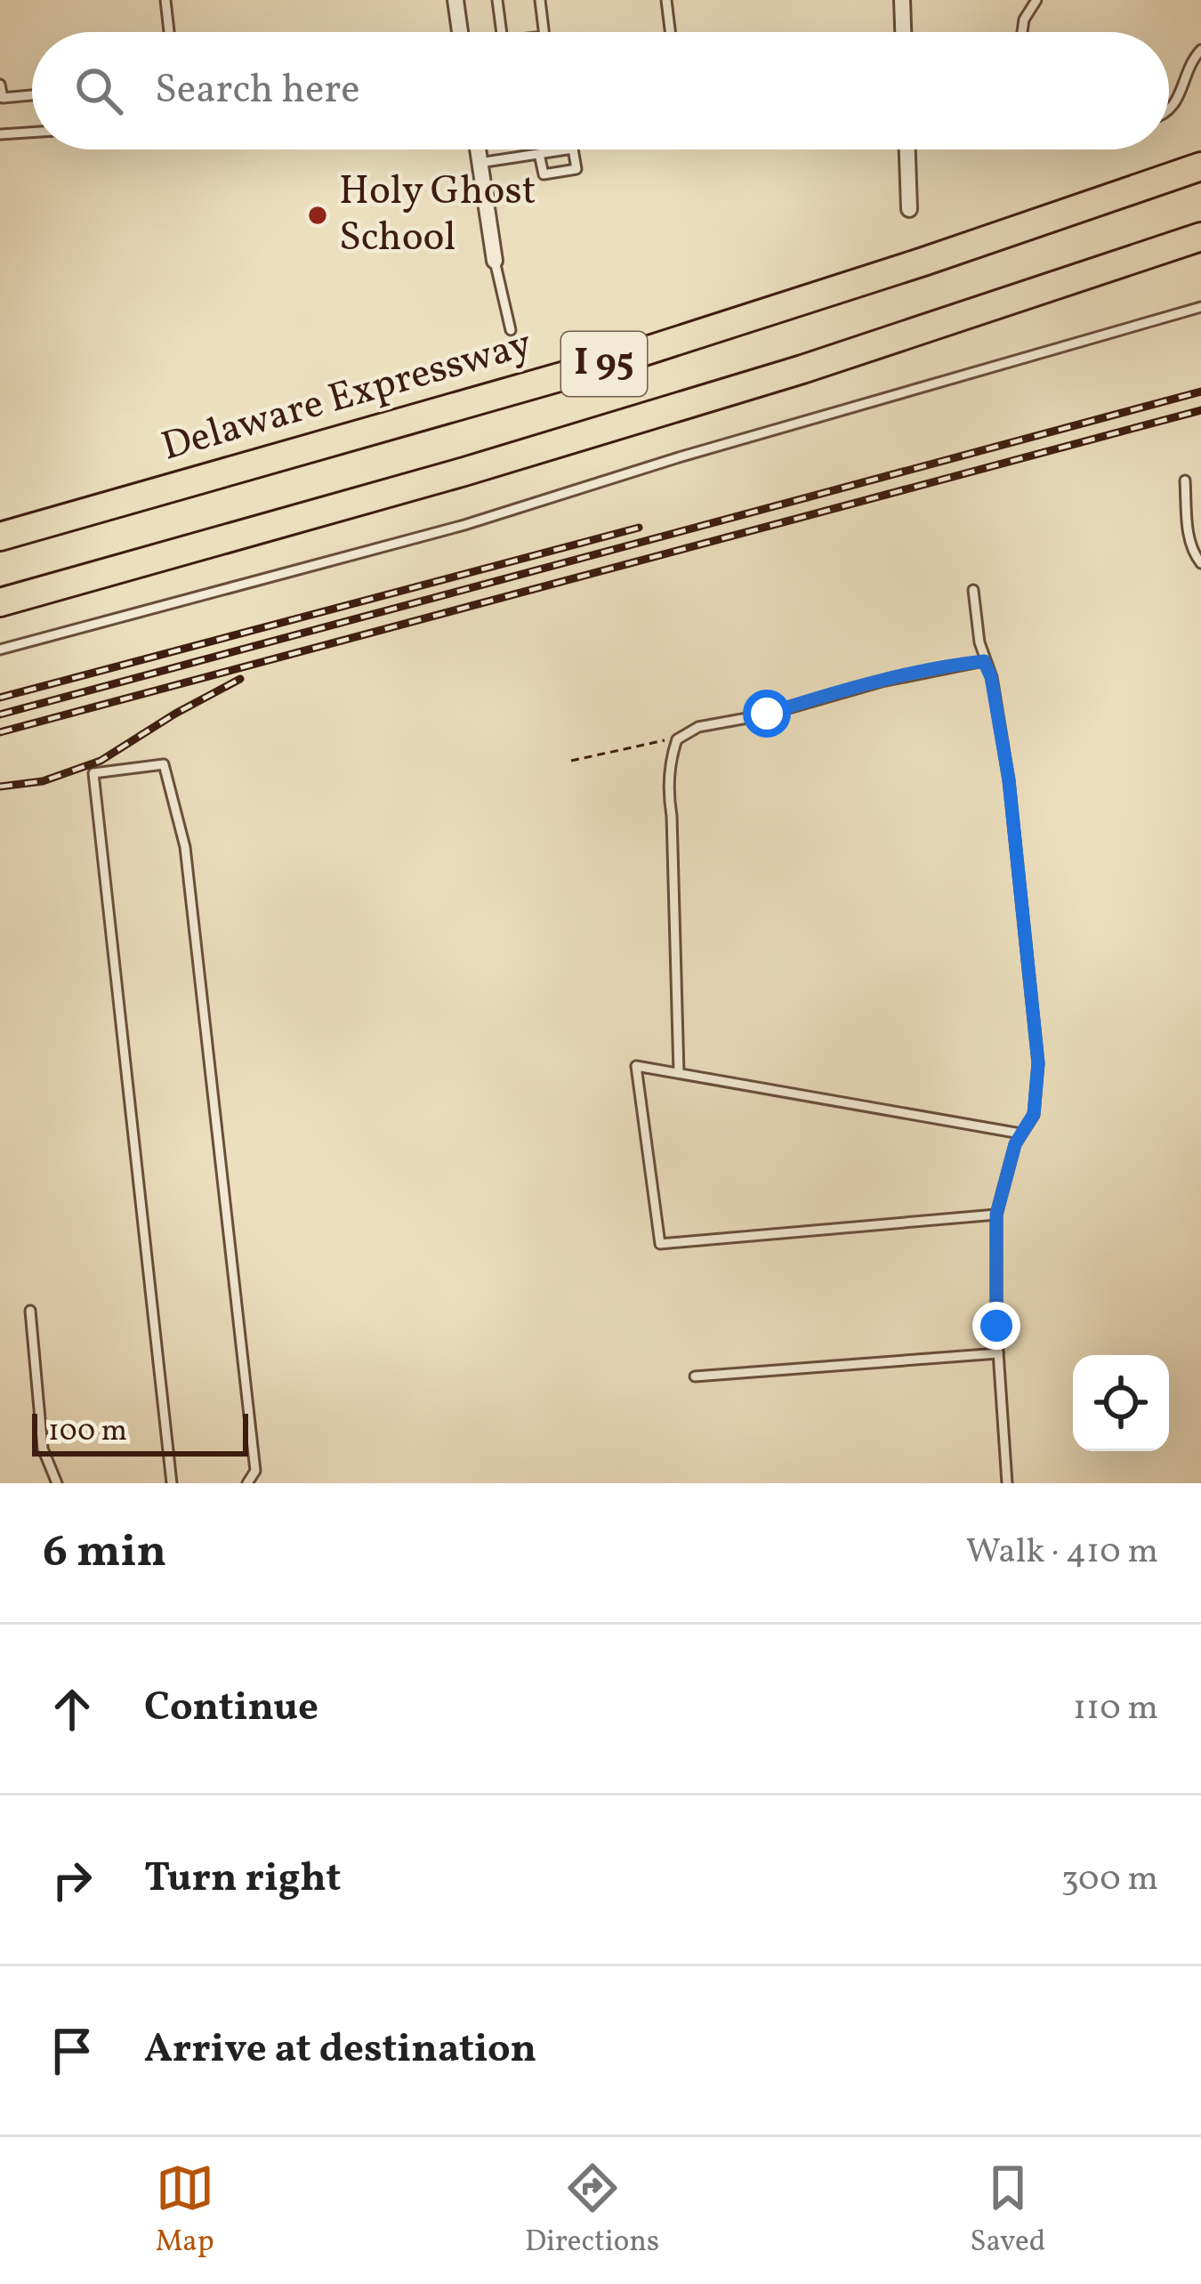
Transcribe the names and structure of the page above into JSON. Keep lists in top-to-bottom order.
{
  "streets": {
    "highway": ["I 95", "Delaware Expressway"]
  },
  "places": ["Holy Ghost School"],
  "scale_bar": "100 m",
  "page": {
    "search": "Search here",
    "scale": "100 m",
    "heading": ["6 min", "Walk · 410 m"],
    "list": [
      ["Continue", "110 m"],
      ["Turn right", "300 m"],
      "Arrive at destination"
    ],
    "nav": ["Map", "Directions", "Saved"]
  }
}
